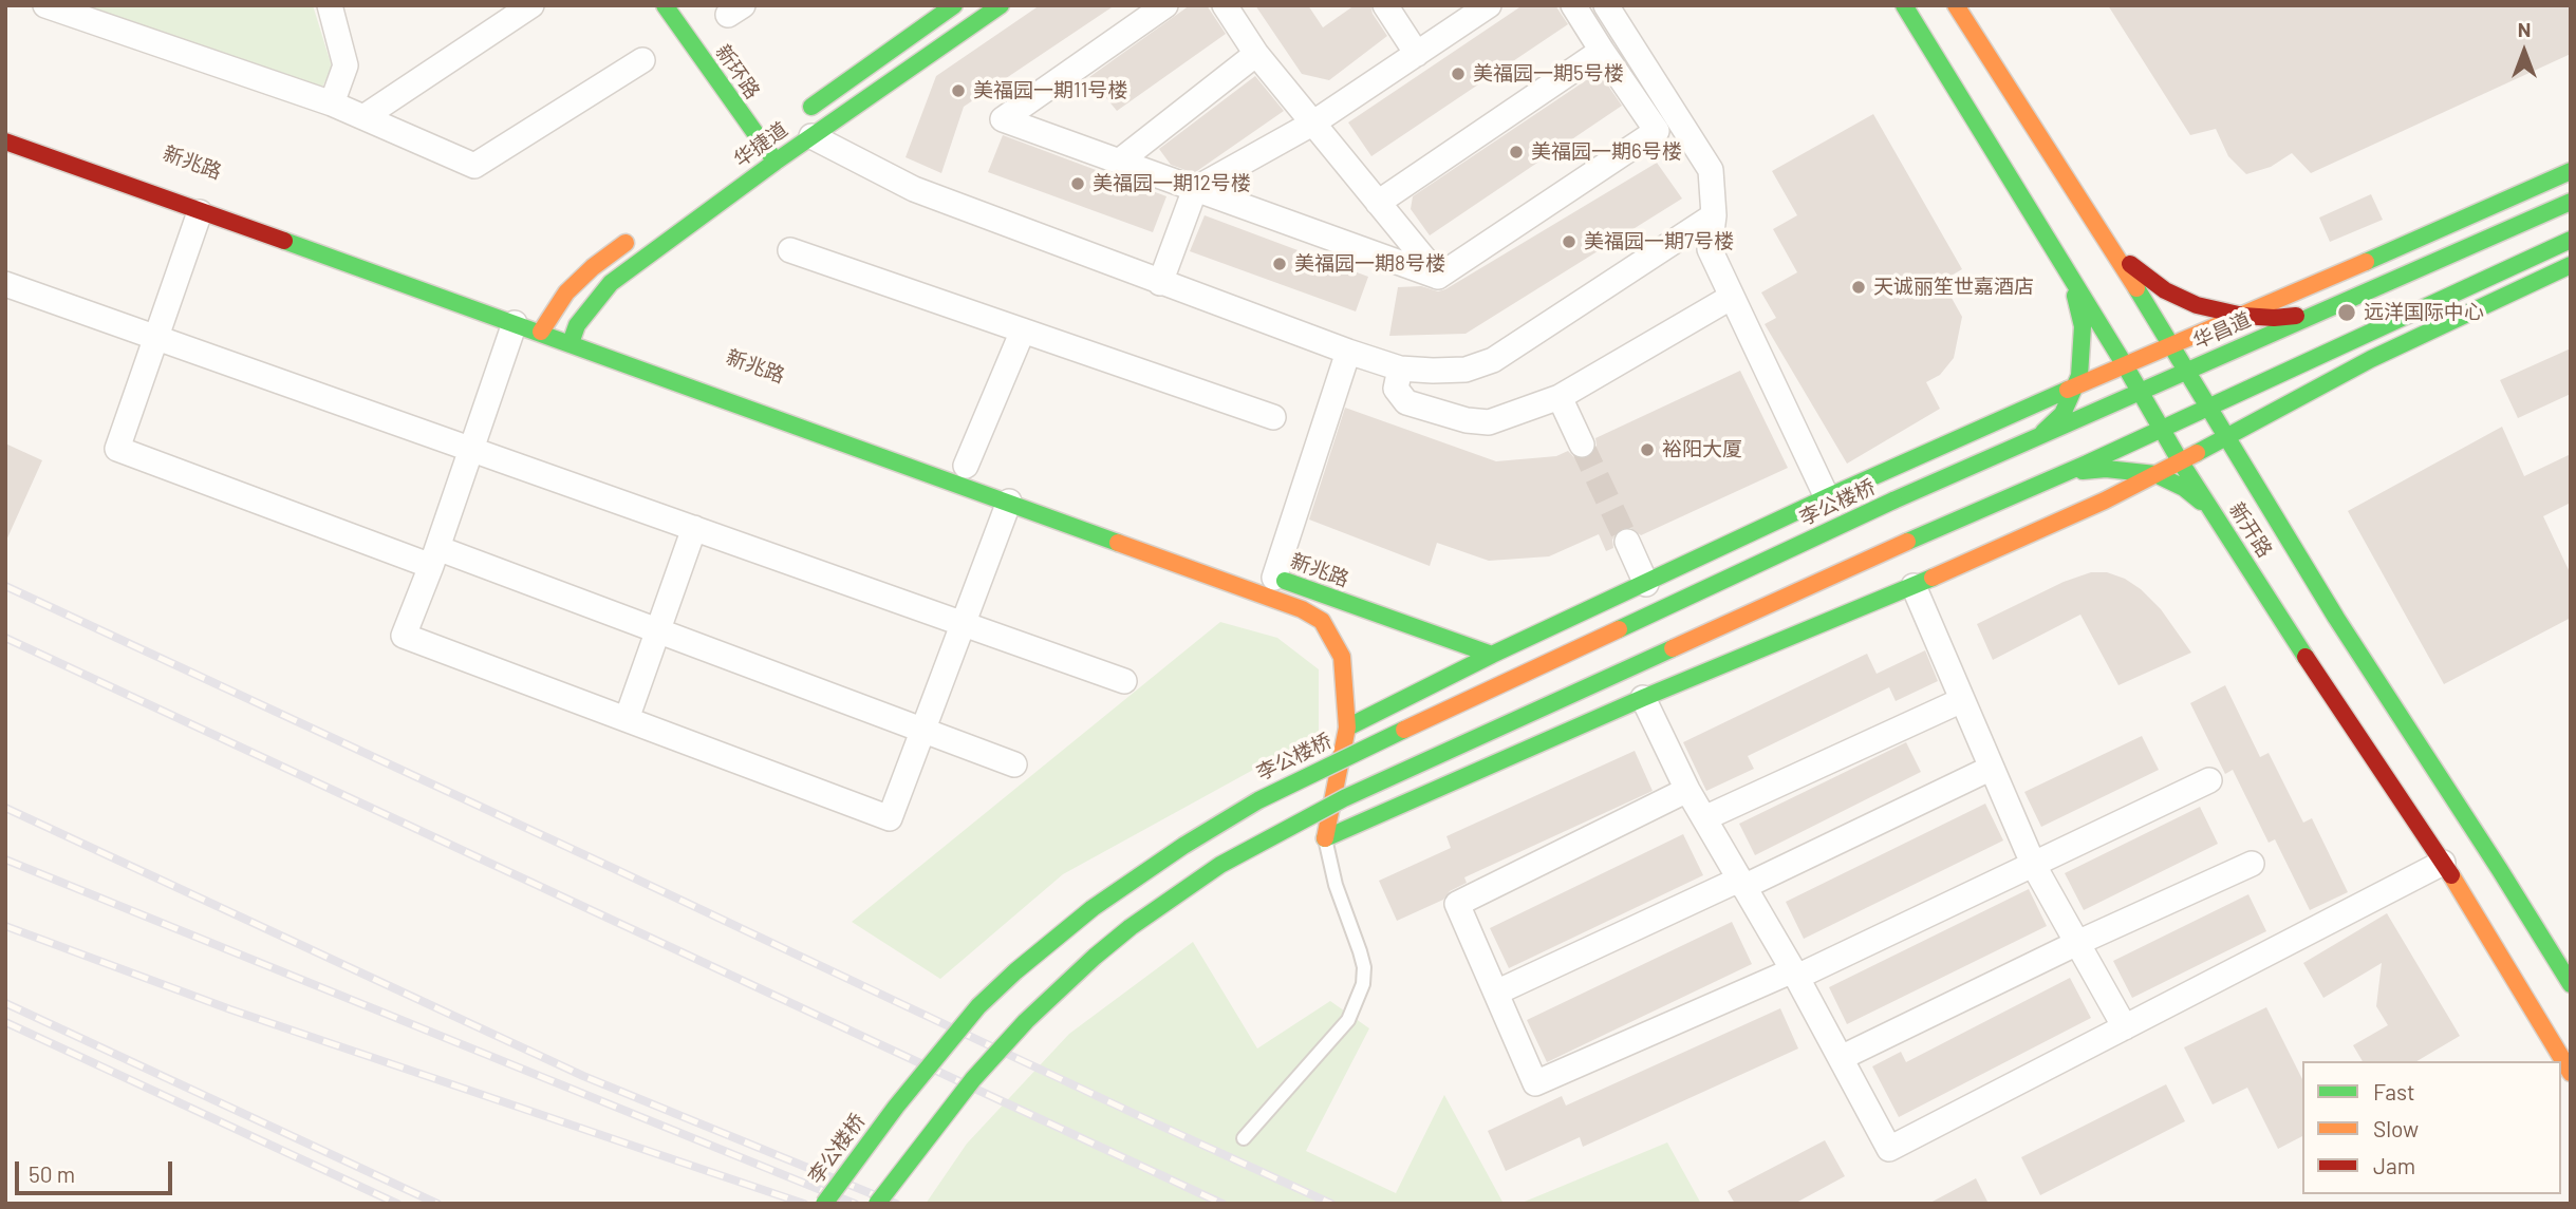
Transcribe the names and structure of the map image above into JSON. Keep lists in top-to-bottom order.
{
  "streets": {
    "main road": [
      "新环路",
      "华捷道",
      "新兆路",
      "华昌道",
      "李公楼桥",
      "新开路"
    ]
  },
  "crossings": [
    ["新环路", "华捷道"],
    ["华捷道", "新兆路"],
    ["华昌道", "李公楼桥"],
    ["华昌道", "新开路"]
  ],
  "places": [
    "美福园一期5号楼",
    "美福园一期11号楼",
    "美福园一期6号楼",
    "美福园一期12号楼",
    "美福园一期7号楼",
    "美福园一期8号楼",
    "天诚丽笙世嘉酒店",
    "远洋国际中心",
    "裕阳大厦"
  ],
  "legend": ["Fast", "Slow", "Jam"],
  "scale_bar": "50 m",
  "north": "top"
}
